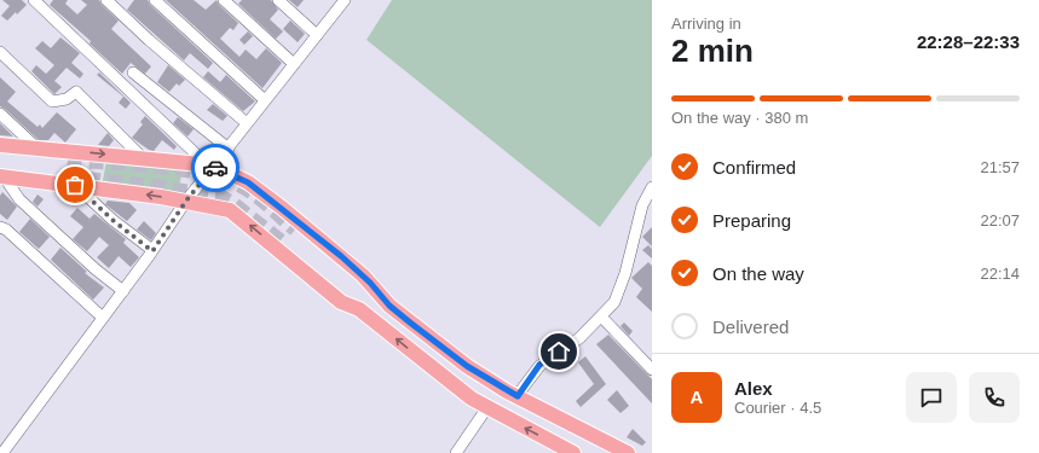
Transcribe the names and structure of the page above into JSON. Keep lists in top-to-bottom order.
{
  "page": {
    "heading": ["2 min", "Arriving in", "22:28–22:33"],
    "panel": ["Alex", "Courier · 4.5"],
    "bar": "On the way · 380 m",
    "list": [
      ["Confirmed", "21:57"],
      ["Preparing", "22:07"],
      ["On the way", "22:14"],
      "Delivered"
    ],
    "round": "A"
  }
}
